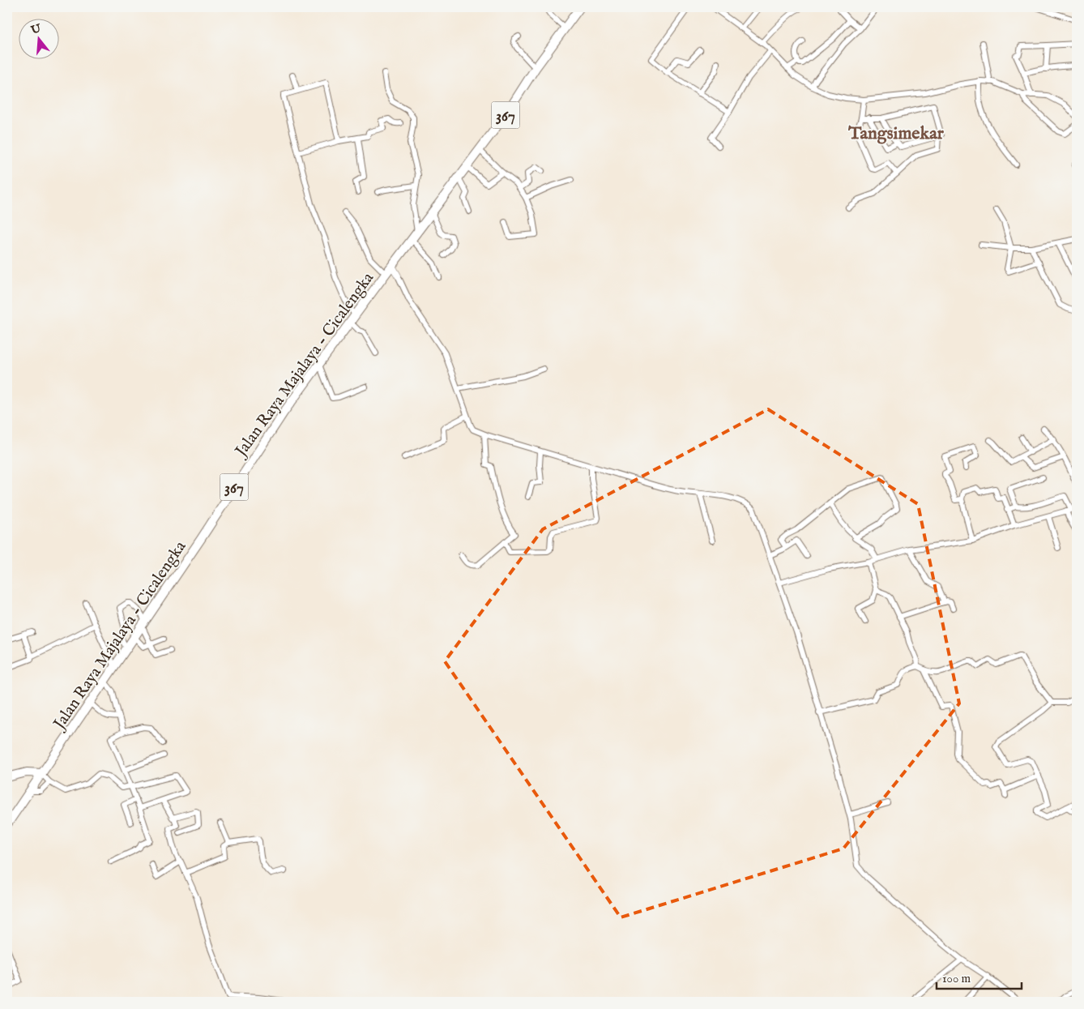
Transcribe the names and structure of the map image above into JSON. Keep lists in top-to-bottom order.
{
  "streets": {
    "main road": ["367", "Jalan Raya Majalaya - Cicalengka"]
  },
  "districts": ["Tangsimekar"],
  "scale_bar": "100 m",
  "north": "top"
}
